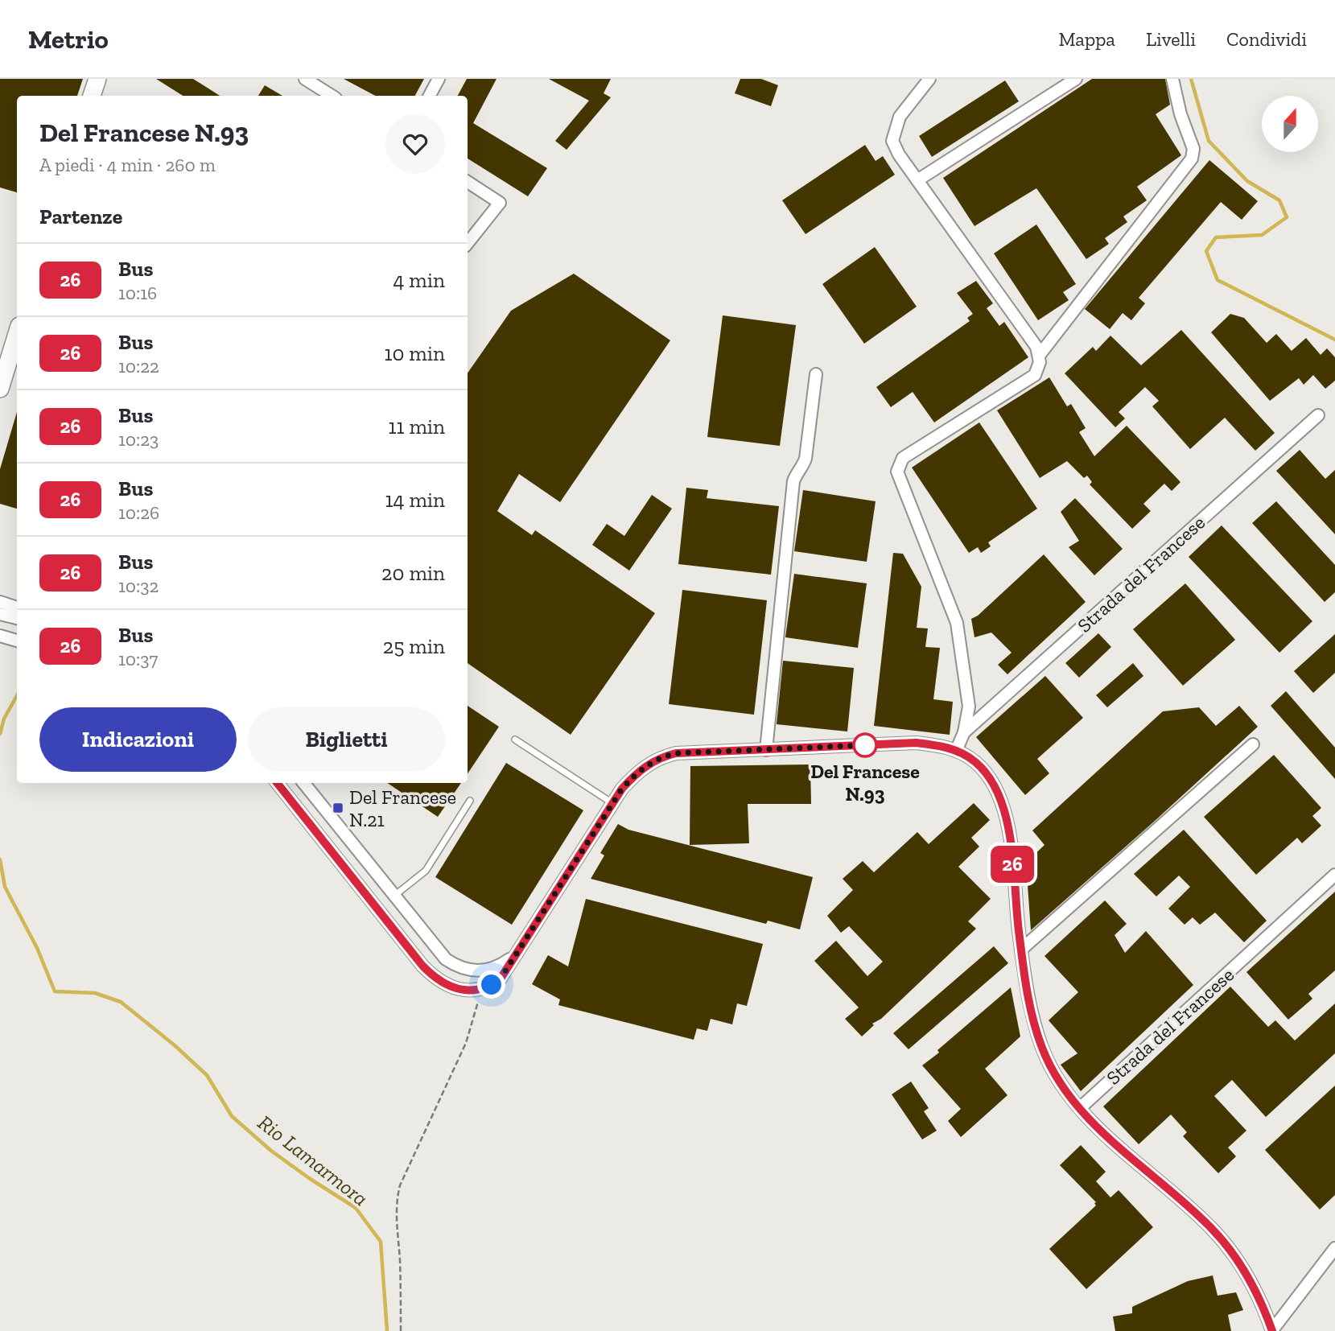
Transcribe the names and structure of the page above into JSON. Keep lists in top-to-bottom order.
{
  "streets": {
    "street": ["Strada del Francese"]
  },
  "water": ["Rio Lamarmora"],
  "places": {
    "other": ["Del Francese N.93"],
    "transit": ["Del Francese N.21"]
  },
  "lines": ["bus line 26"],
  "north": "top",
  "page": {
    "header": "Metrio",
    "nav": ["Mappa", "Livelli", "Condividi"],
    "on_map": "26",
    "heading": [
      ["Del Francese N.93", "A piedi · 4 min · 260 m"],
      "Partenze"
    ],
    "list": [
      {
        "mark": "26",
        "name": "Bus",
        "note": "10:16",
        "value": "4 min"
      },
      {
        "mark": "26",
        "name": "Bus",
        "note": "10:22",
        "value": "10 min"
      },
      {
        "mark": "26",
        "name": "Bus",
        "note": "10:23",
        "value": "11 min"
      },
      {
        "mark": "26",
        "name": "Bus",
        "note": "10:26",
        "value": "14 min"
      },
      {
        "mark": "26",
        "name": "Bus",
        "note": "10:32",
        "value": "20 min"
      },
      {
        "mark": "26",
        "name": "Bus",
        "note": "10:37",
        "value": "25 min"
      }
    ],
    "buttons": ["Indicazioni", "Biglietti"]
  }
}
